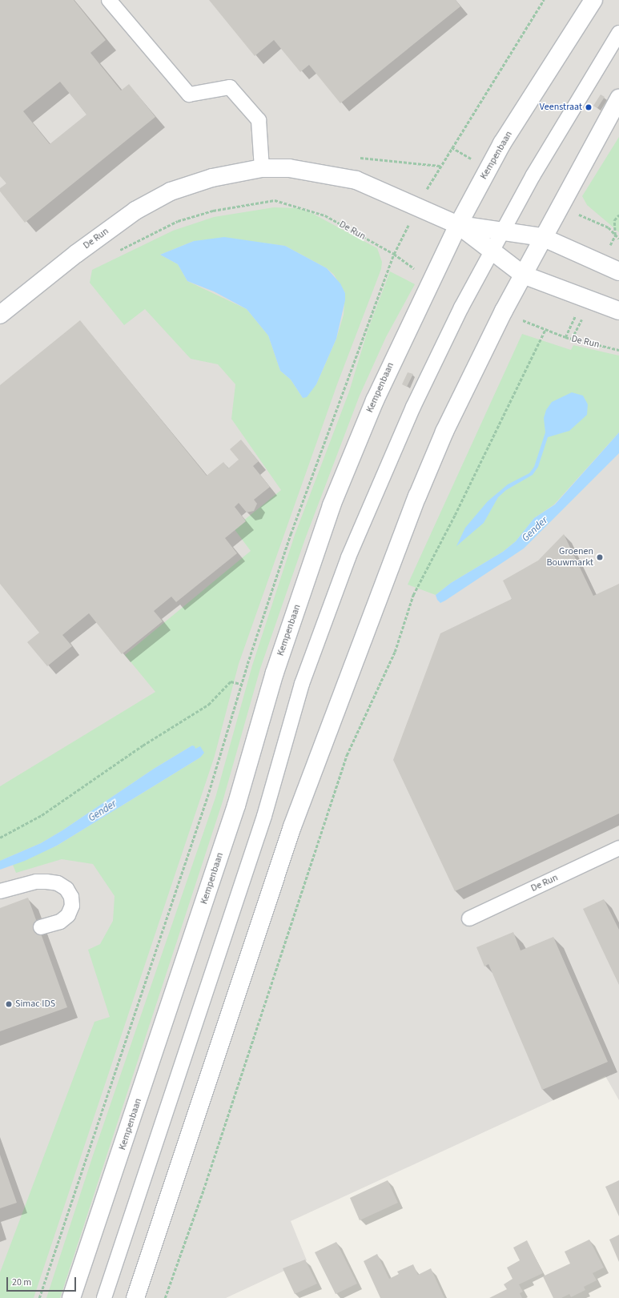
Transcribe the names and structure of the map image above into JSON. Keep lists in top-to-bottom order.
{
  "streets": {
    "main road": ["Kempenbaan", "De Run"]
  },
  "crossings": [
    ["Kempenbaan", "De Run"]
  ],
  "water": ["Gender"],
  "places": ["Veenstraat", "Groenen Bouwmarkt", "Simac IDS"],
  "scale_bar": "20 m"
}
